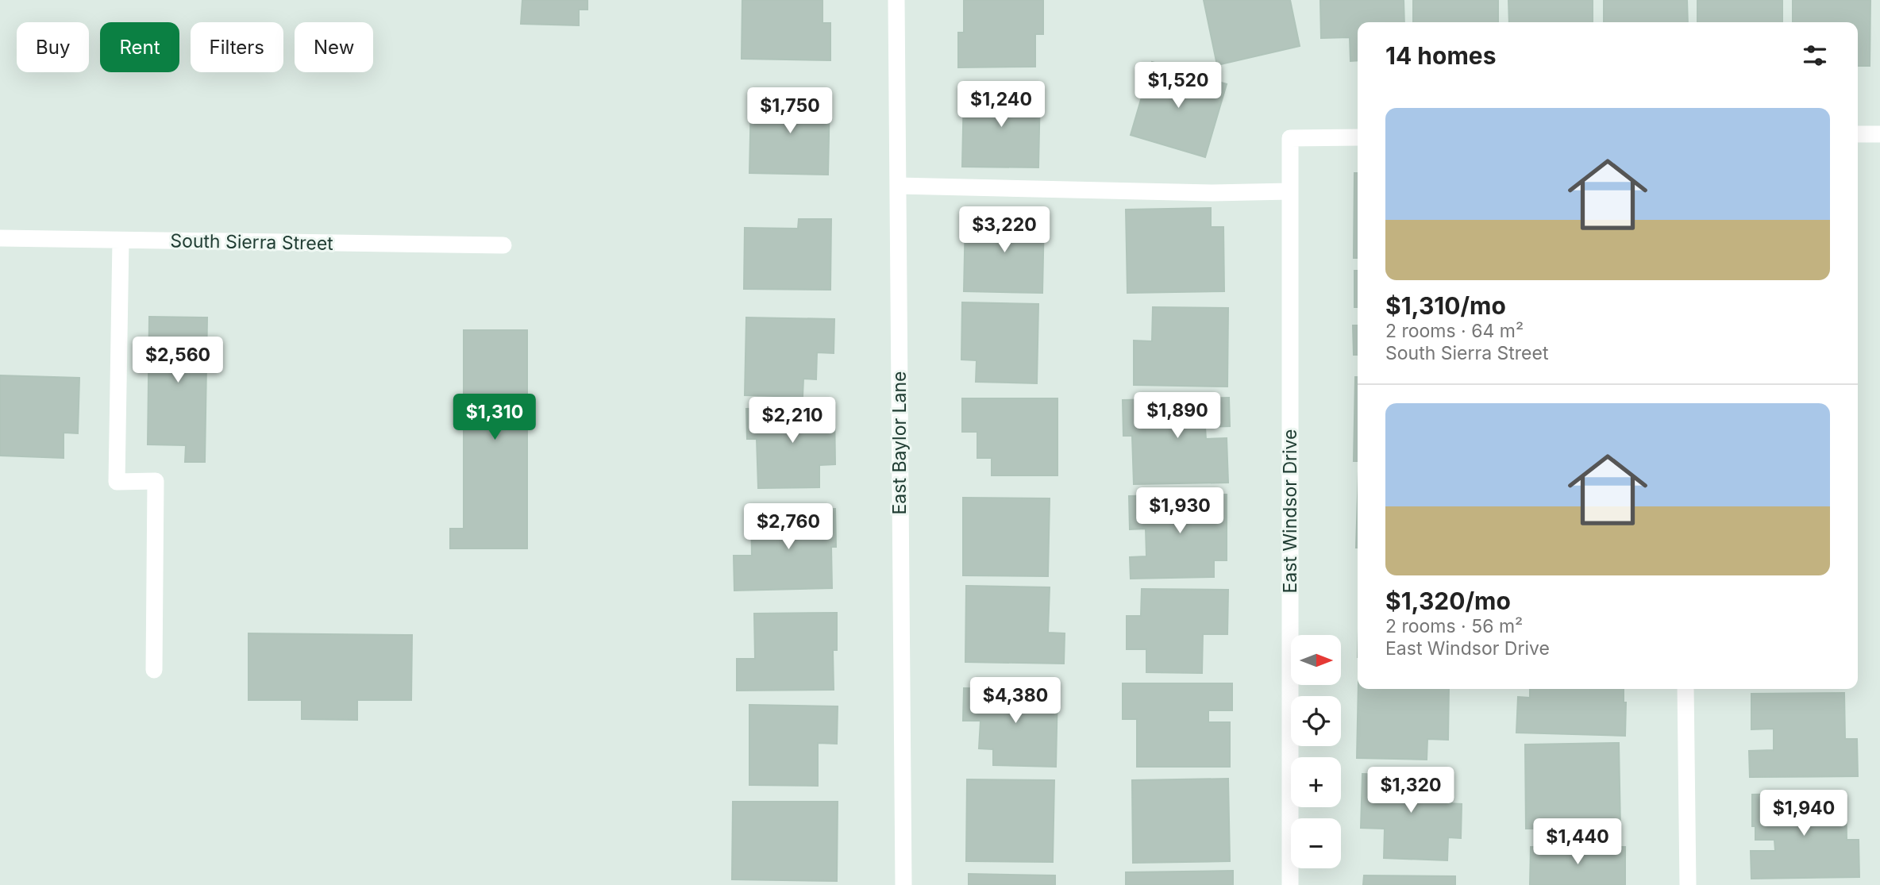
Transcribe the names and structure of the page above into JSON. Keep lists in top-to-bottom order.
{
  "streets": {
    "street": ["South Sierra Street", "East Baylor Lane", "East Windsor Drive"]
  },
  "north": "right",
  "page": {
    "chip": [
      "Buy",
      "Rent",
      "Filters",
      "New"
    ],
    "heading": "14 homes",
    "price": [
      "$1,520",
      "$1,240",
      "$1,750",
      "$3,220",
      "$2,560",
      "$1,890",
      "$1,310",
      "$2,210",
      "$1,930",
      "$2,760",
      "$4,380",
      "$1,320",
      "$1,940",
      "$1,440"
    ],
    "list": [
      {
        "name": "$1,310/mo",
        "note": "2 rooms · 64 m² · South Sierra Street"
      },
      {
        "name": "$1,320/mo",
        "note": "2 rooms · 56 m² · East Windsor Drive"
      }
    ],
    "map_buttons": ["+", "−"]
  }
}
